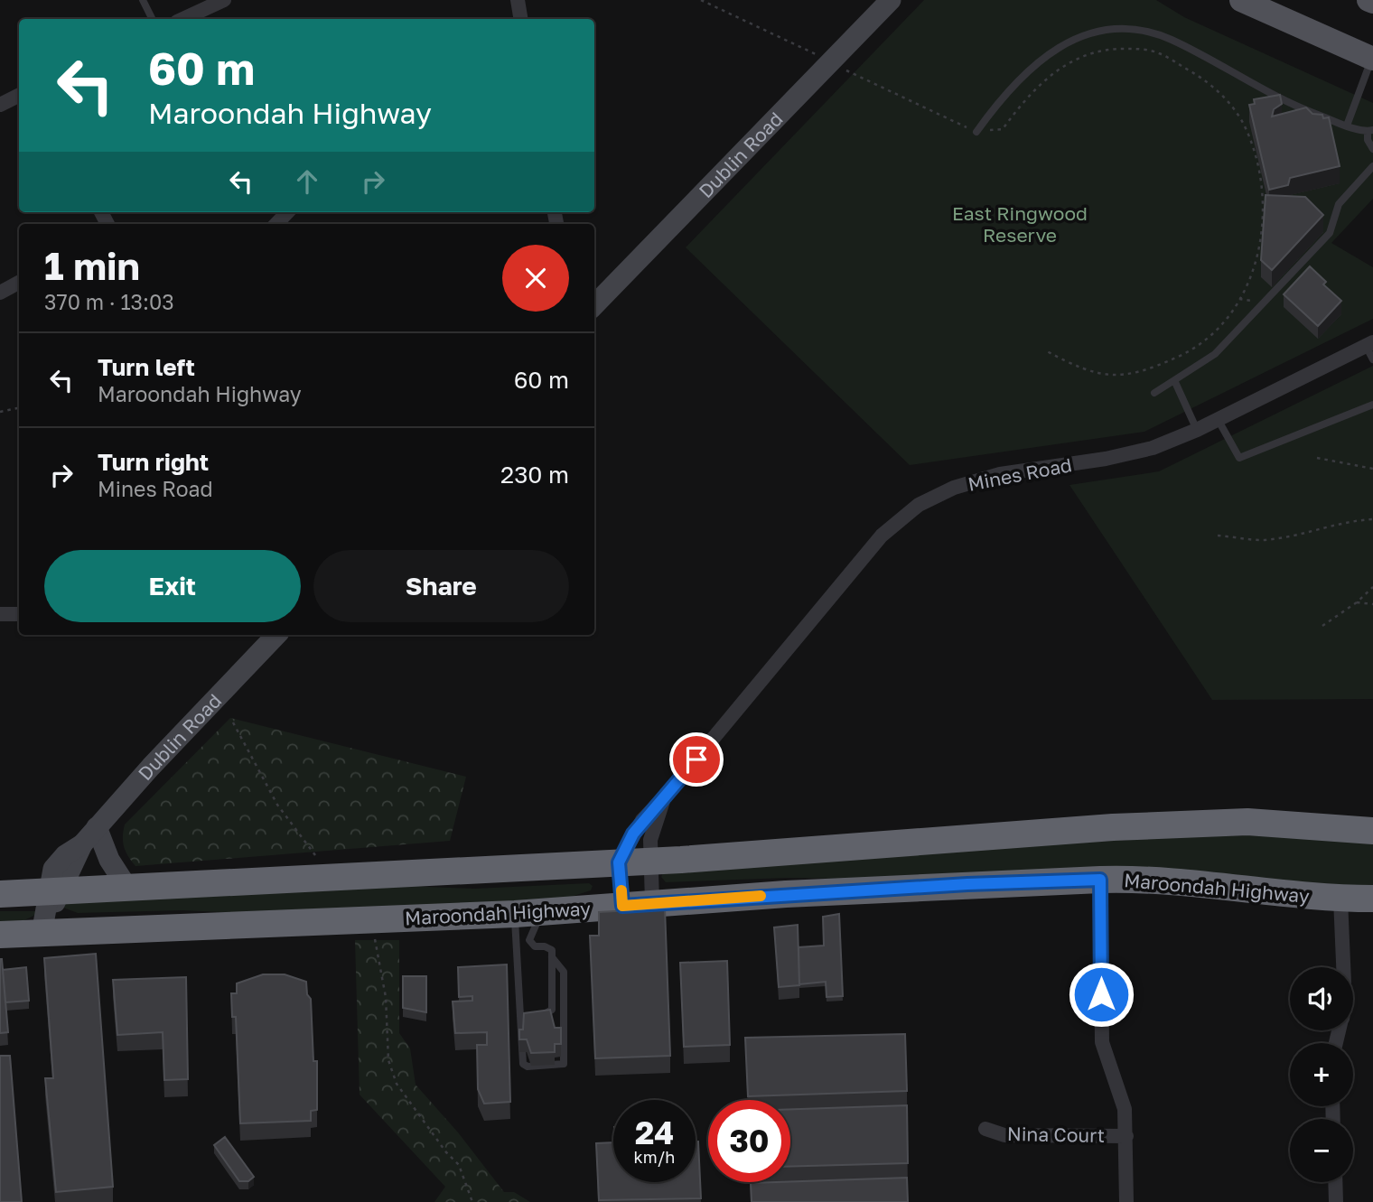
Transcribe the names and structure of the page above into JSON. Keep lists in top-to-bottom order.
{
  "streets": {
    "highway": ["Maroondah Highway"],
    "main road": ["Dublin Road"],
    "street": ["Mines Road", "Nina Court"]
  },
  "crossings": [
    ["Dublin Road", "Maroondah Highway"],
    ["Mines Road", "Maroondah Highway"]
  ],
  "parks": ["East Ringwood Reserve"],
  "page": {
    "turn": ["60 m", "Maroondah Highway"],
    "heading": ["1 min", "370 m · 13:03"],
    "list": [
      {
        "name": "Turn left",
        "note": "Maroondah Highway",
        "value": "60 m"
      },
      {
        "name": "Turn right",
        "note": "Mines Road",
        "value": "230 m"
      }
    ],
    "buttons": ["Exit", "Share"],
    "map_buttons": ["+", "−"],
    "speed": "24 km/h",
    "limit": "30"
  }
}
